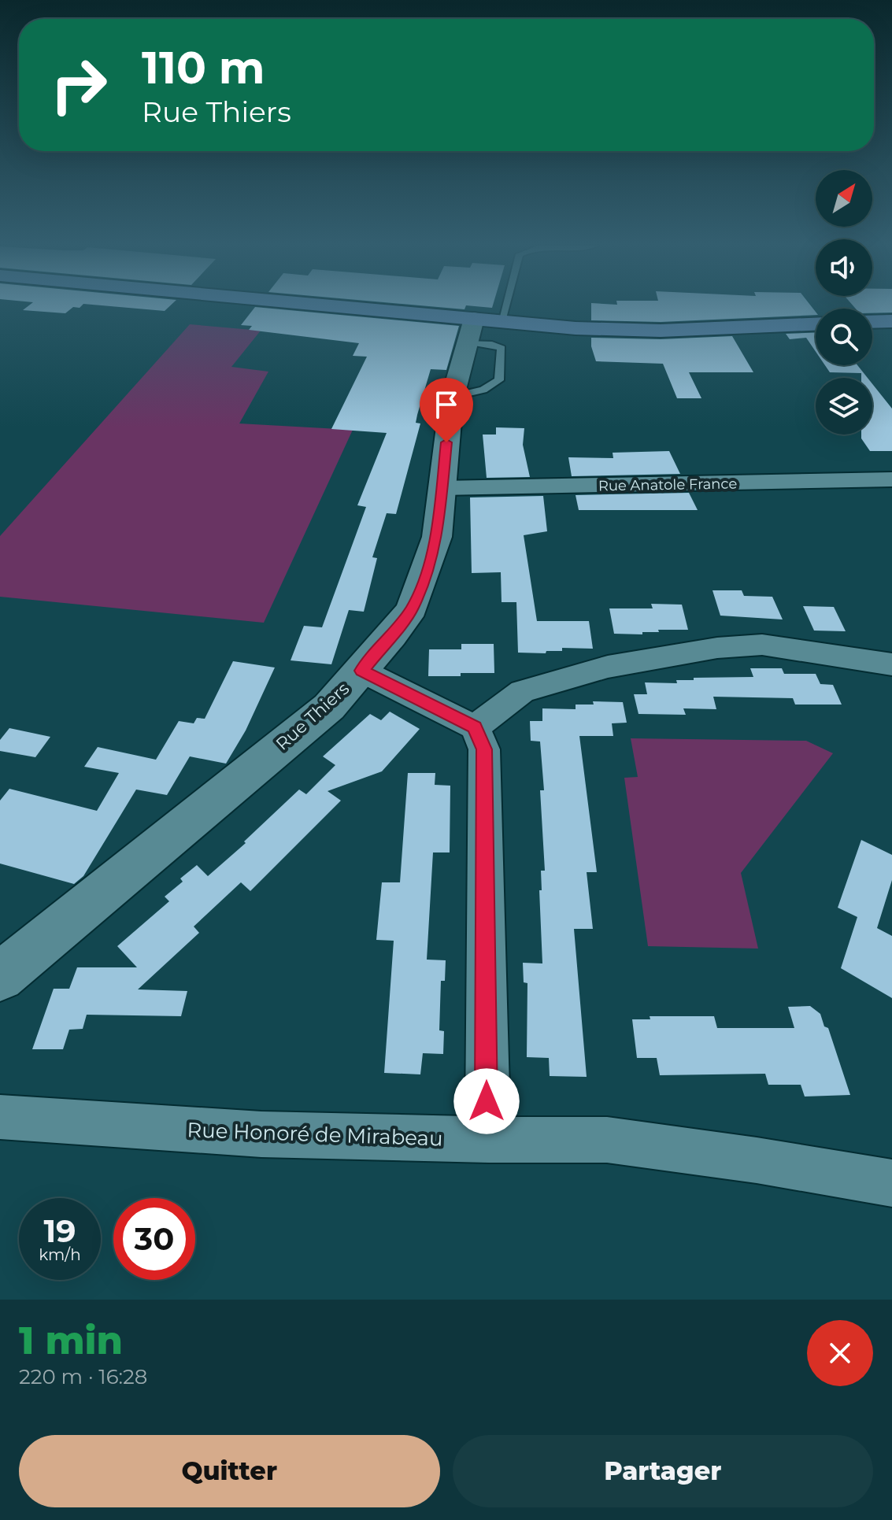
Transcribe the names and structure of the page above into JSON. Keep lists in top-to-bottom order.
{
  "streets": {
    "street": ["Rue Anatole France", "Rue Thiers", "Rue Honoré de Mirabeau"]
  },
  "crossings": [
    ["Rue Anatole France", "Rue Thiers"]
  ],
  "north": "top right",
  "page": {
    "turn": ["110 m", "Rue Thiers"],
    "speed": "19 km/h",
    "limit": "30",
    "heading": ["1 min", "220 m · 16:28"],
    "buttons": ["Quitter", "Partager"]
  }
}
